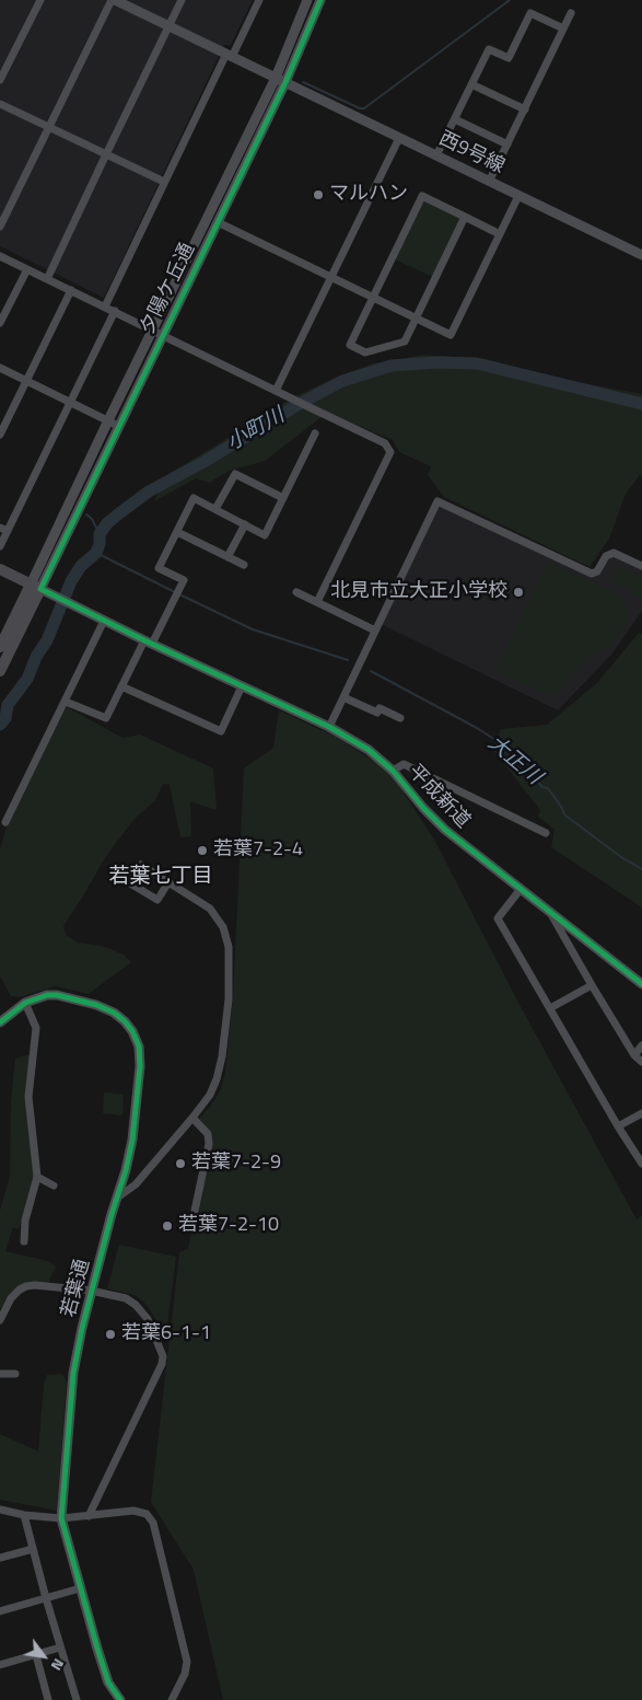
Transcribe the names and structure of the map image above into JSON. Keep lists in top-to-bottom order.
{
  "streets": {
    "main road": ["夕陽ケ丘通"],
    "street": ["西9号線", "平成新道", "若葉通"]
  },
  "crossings": [
    ["西9号線", "夕陽ケ丘通"],
    ["夕陽ケ丘通", "平成新道"]
  ],
  "districts": ["若葉七丁目"],
  "water": ["小町川", "大正川"],
  "places": [
    "マルハン",
    "北見市立大正小学校",
    "若葉7-2-4",
    "若葉7-2-9",
    "若葉7-2-10",
    "若葉6-1-1"
  ],
  "north": "bottom right"
}
